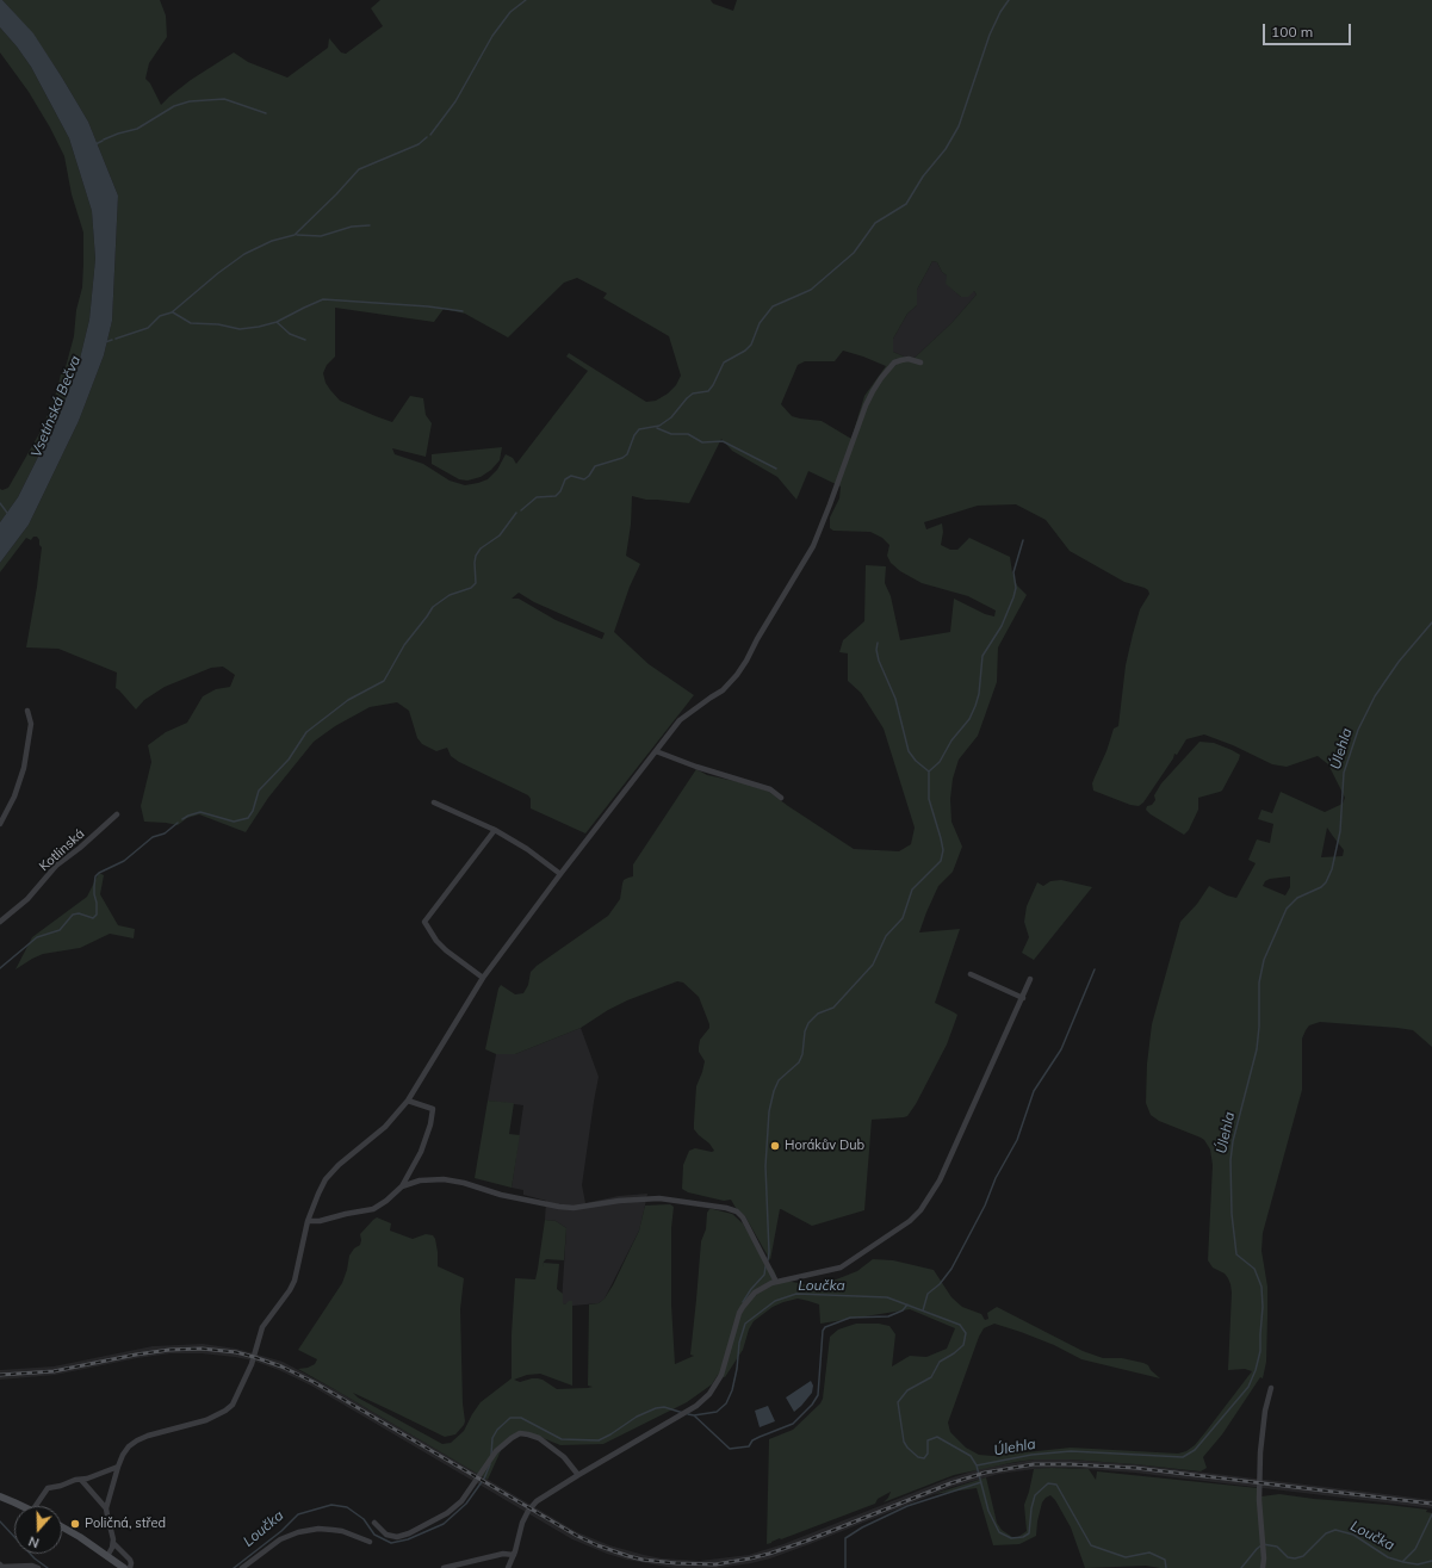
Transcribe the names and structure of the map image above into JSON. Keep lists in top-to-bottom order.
{
  "streets": {
    "street": ["Kotlinská"]
  },
  "water": ["Vsetínská Bečva", "Úlehla", "Loučka"],
  "places": ["Horákův Dub", "Poličná, střed"],
  "scale_bar": "100 m",
  "north": "bottom"
}
